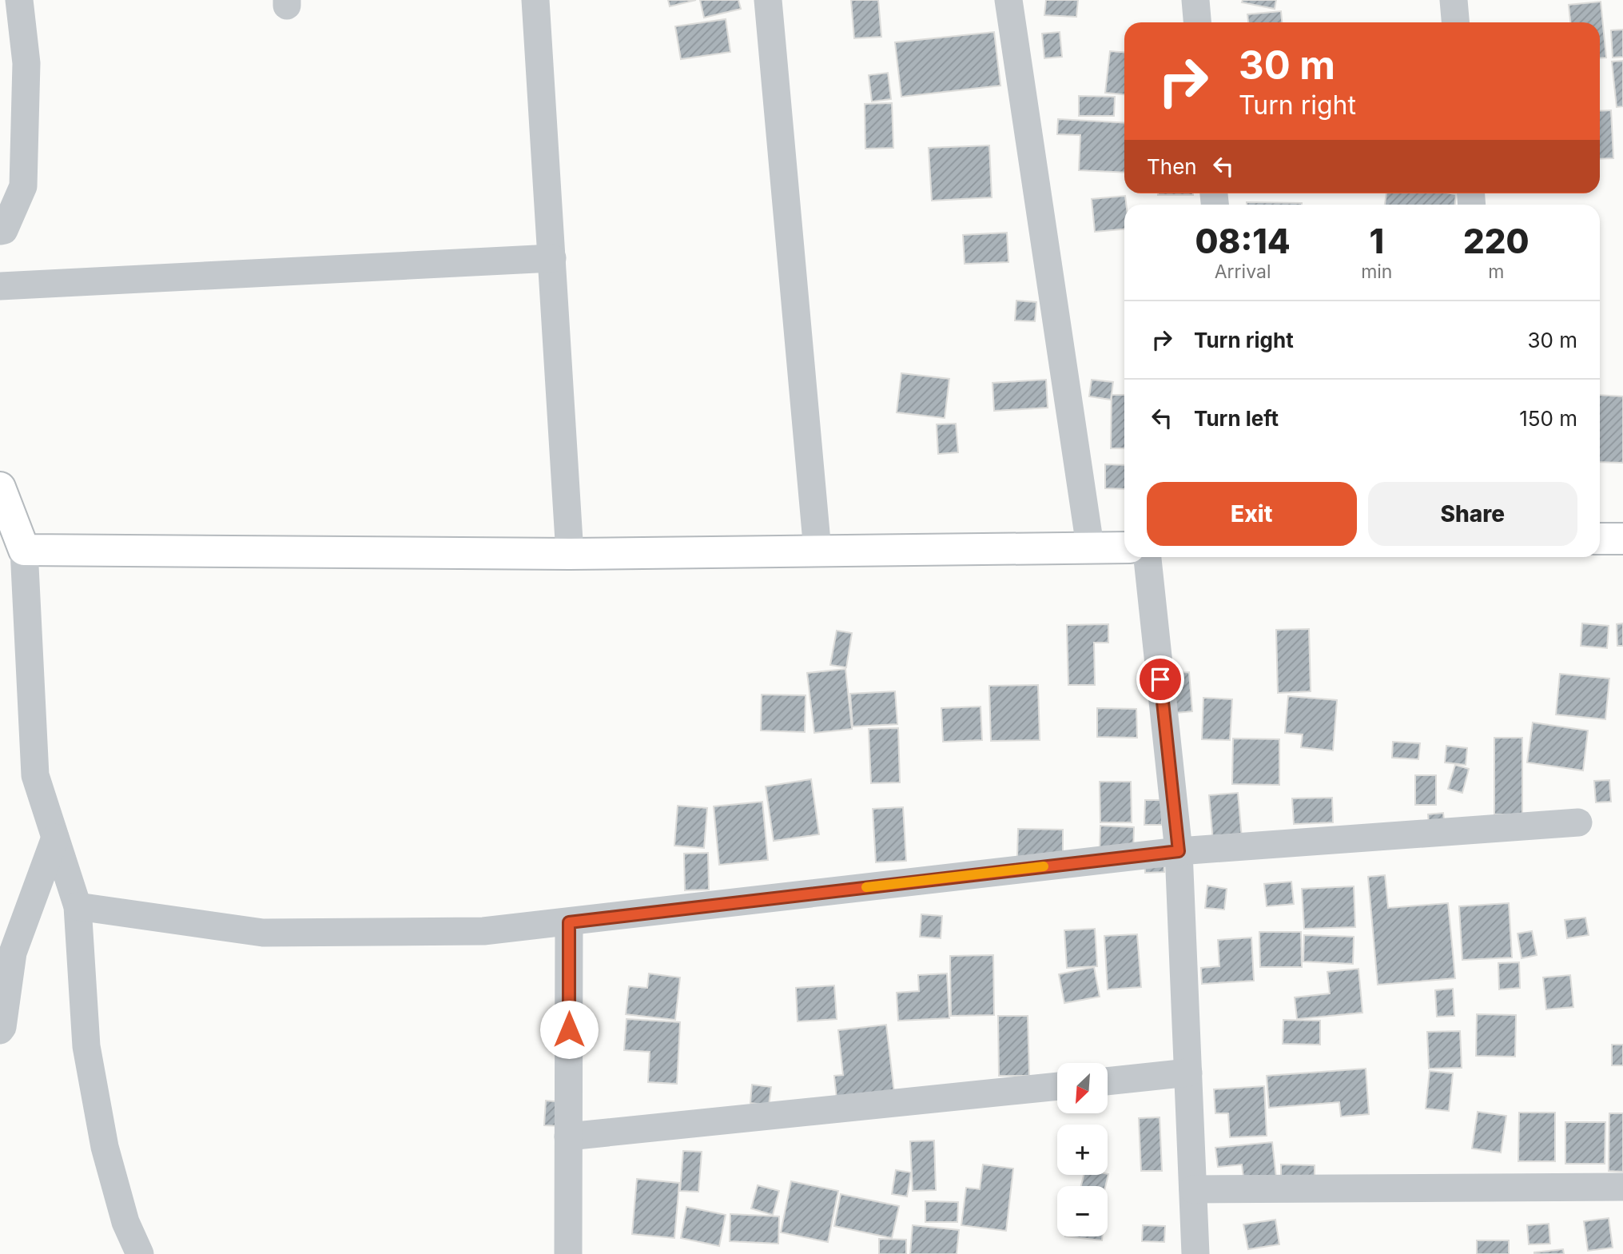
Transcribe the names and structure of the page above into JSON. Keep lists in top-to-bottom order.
{
  "north": "bottom left",
  "page": {
    "turn": ["30 m", "Turn right"],
    "then": "Then",
    "eta": [
      "08:14",
      "Arrival",
      "1",
      "min",
      "220",
      "m"
    ],
    "list": [
      {
        "name": "Turn right",
        "value": "30 m"
      },
      {
        "name": "Turn left",
        "value": "150 m"
      }
    ],
    "buttons": ["Exit", "Share"],
    "map_buttons": ["+", "−"]
  }
}
